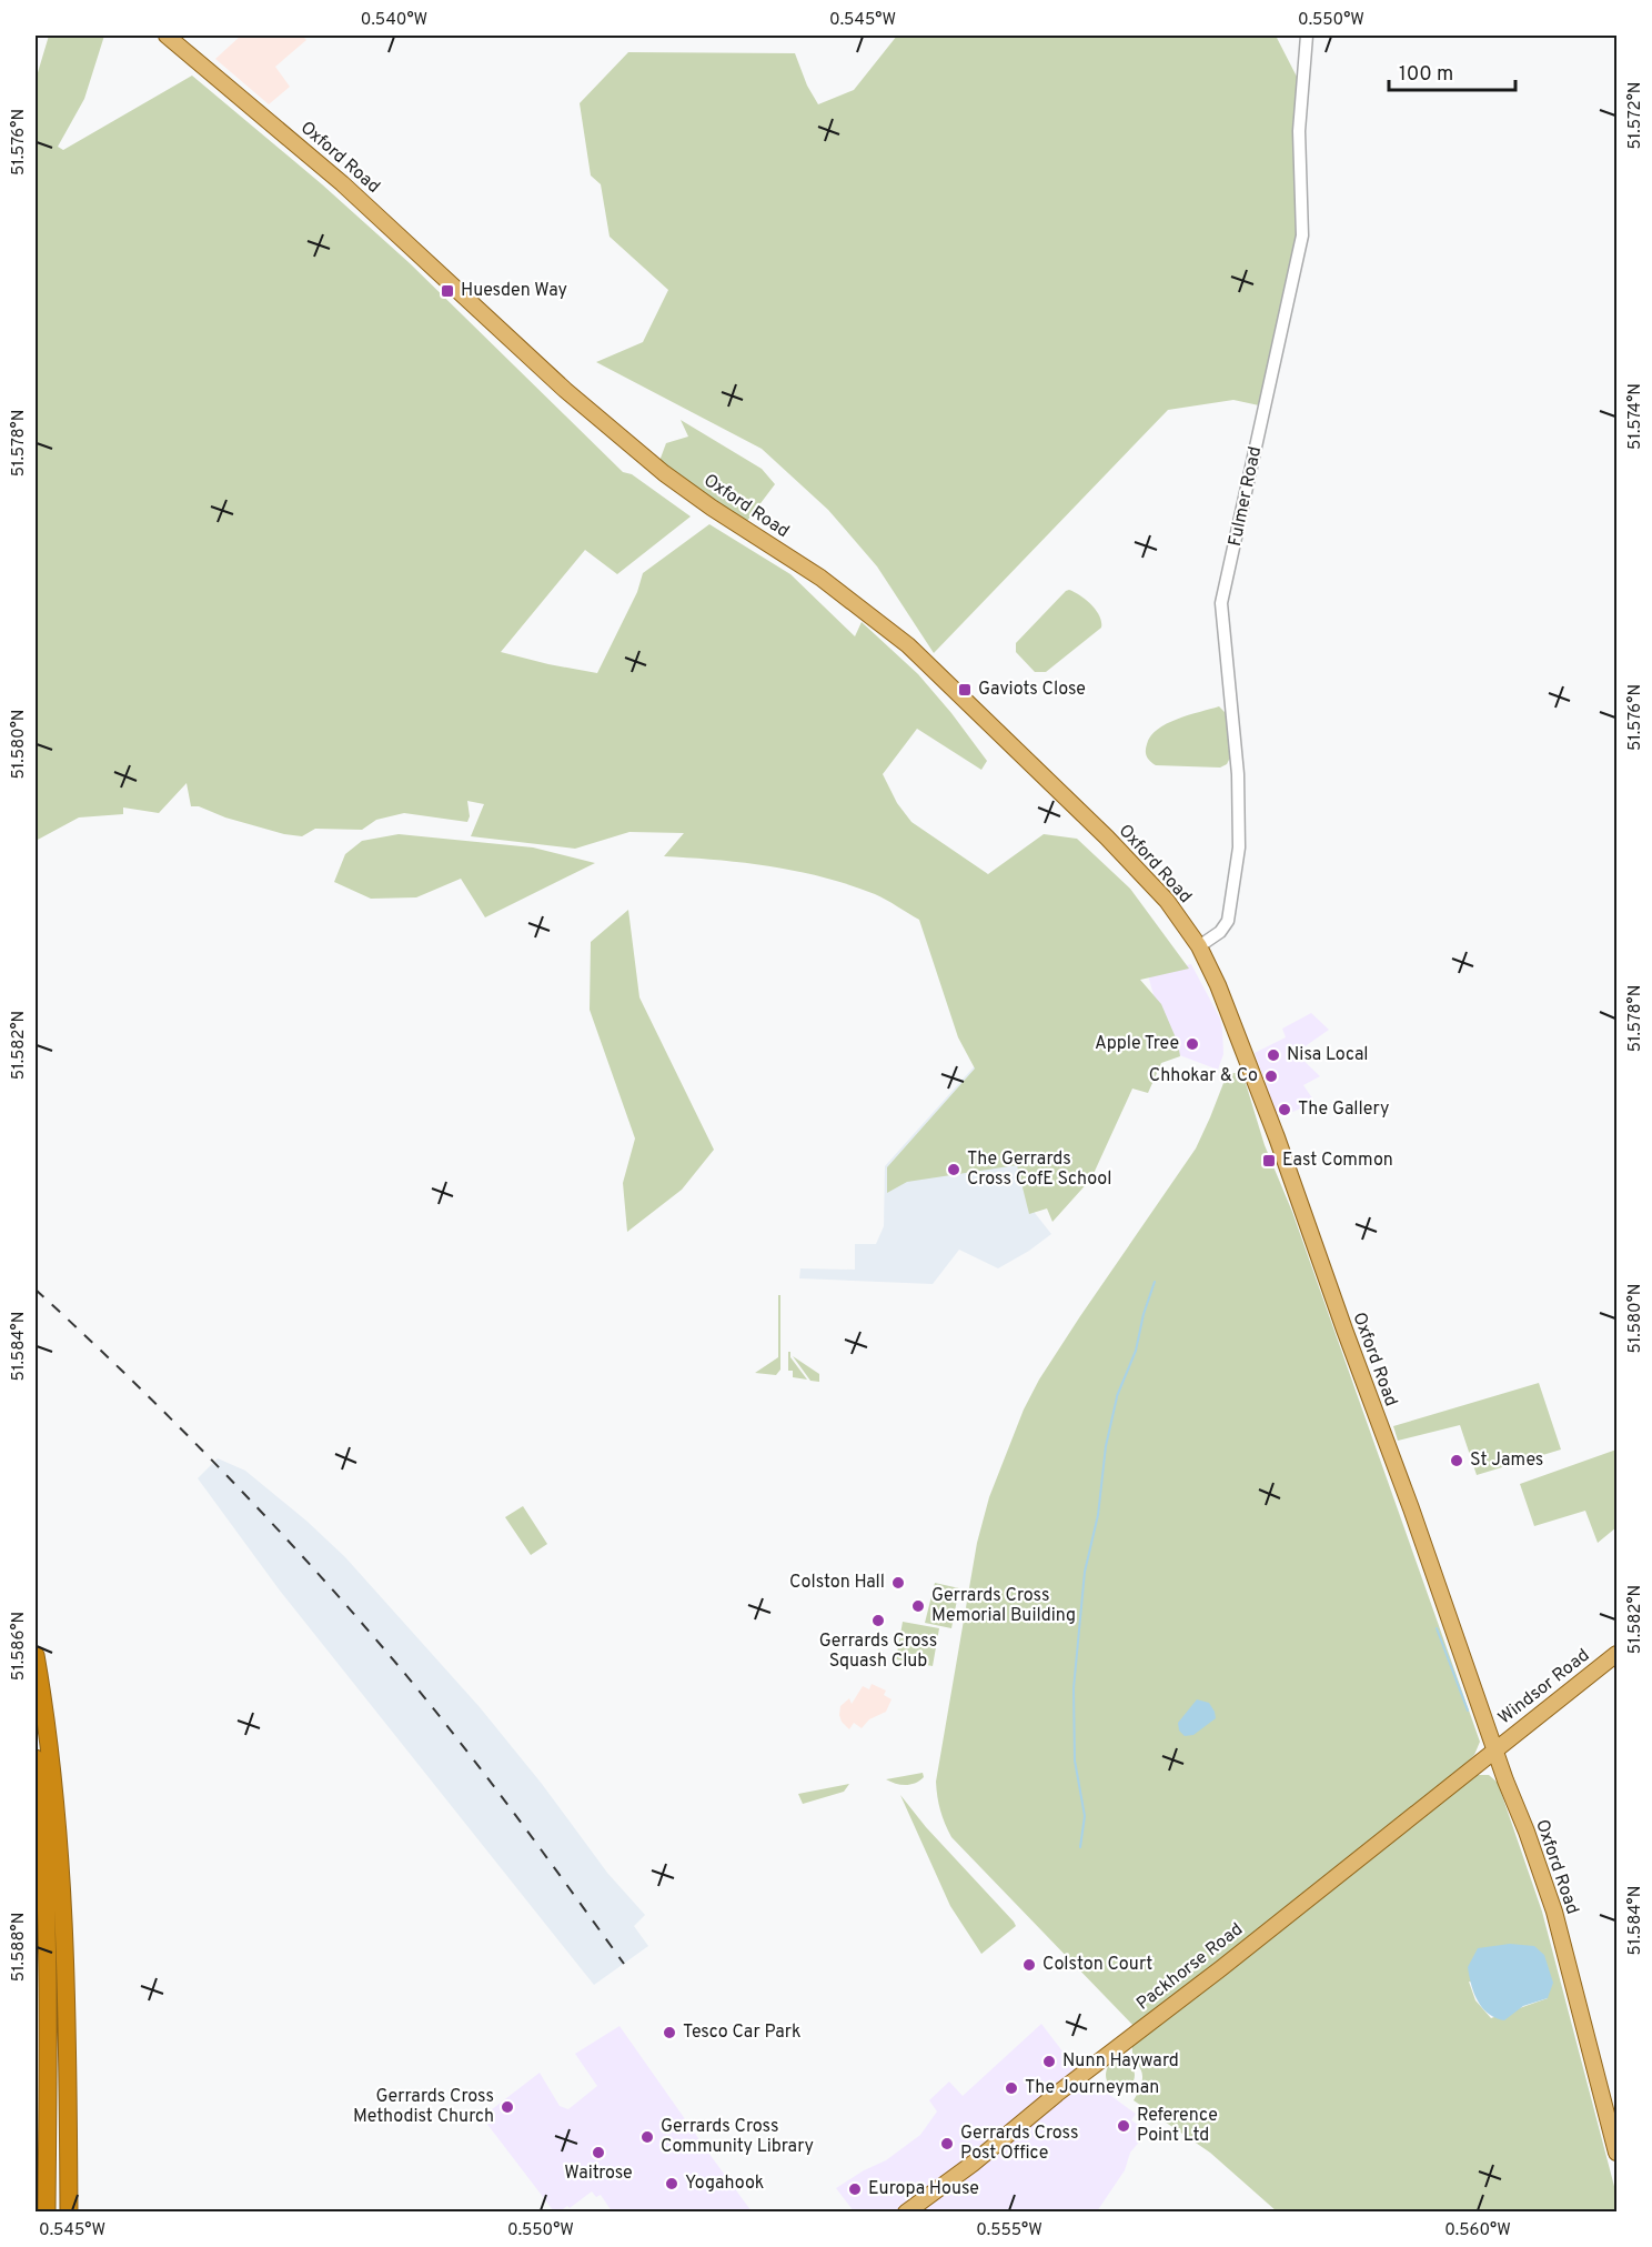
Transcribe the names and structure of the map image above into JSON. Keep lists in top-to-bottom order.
{
  "streets": {
    "main road": ["Oxford Road", "Windsor Road", "Packhorse Road"],
    "street": ["Fulmer Road"]
  },
  "crossings": [
    ["Oxford Road", "Fulmer Road"],
    ["Oxford Road", "Windsor Road"],
    ["Oxford Road", "Packhorse Road"],
    ["Windsor Road", "Packhorse Road"]
  ],
  "places": {
    "transit": ["Huesden Way", "Gaviots Close", "East Common"],
    "other": [
      "Apple Tree",
      "Nisa Local",
      "Chhokar & Co",
      "The Gallery",
      "The Gerrards Cross CofE School",
      "St James",
      "Colston Hall",
      "Gerrards Cross Memorial Building",
      "Gerrards Cross Squash Club",
      "Colston Court",
      "Tesco Car Park",
      "Nunn Hayward",
      "The Journeyman",
      "Gerrards Cross Methodist Church",
      "Reference Point Ltd",
      "Gerrards Cross Community Library",
      "Gerrards Cross Post Office",
      "Waitrose",
      "Yogahook",
      "Europa House"
    ]
  },
  "scale_bar": "100 m",
  "coordinates": [
    "0.540°W",
    "0.545°W",
    "0.550°W",
    "51.572°N",
    "51.576°N",
    "51.574°N",
    "51.578°N",
    "51.580°N",
    "51.582°N",
    "51.584°N",
    "51.586°N",
    "51.588°N",
    "0.555°W",
    "0.560°W"
  ]
}
